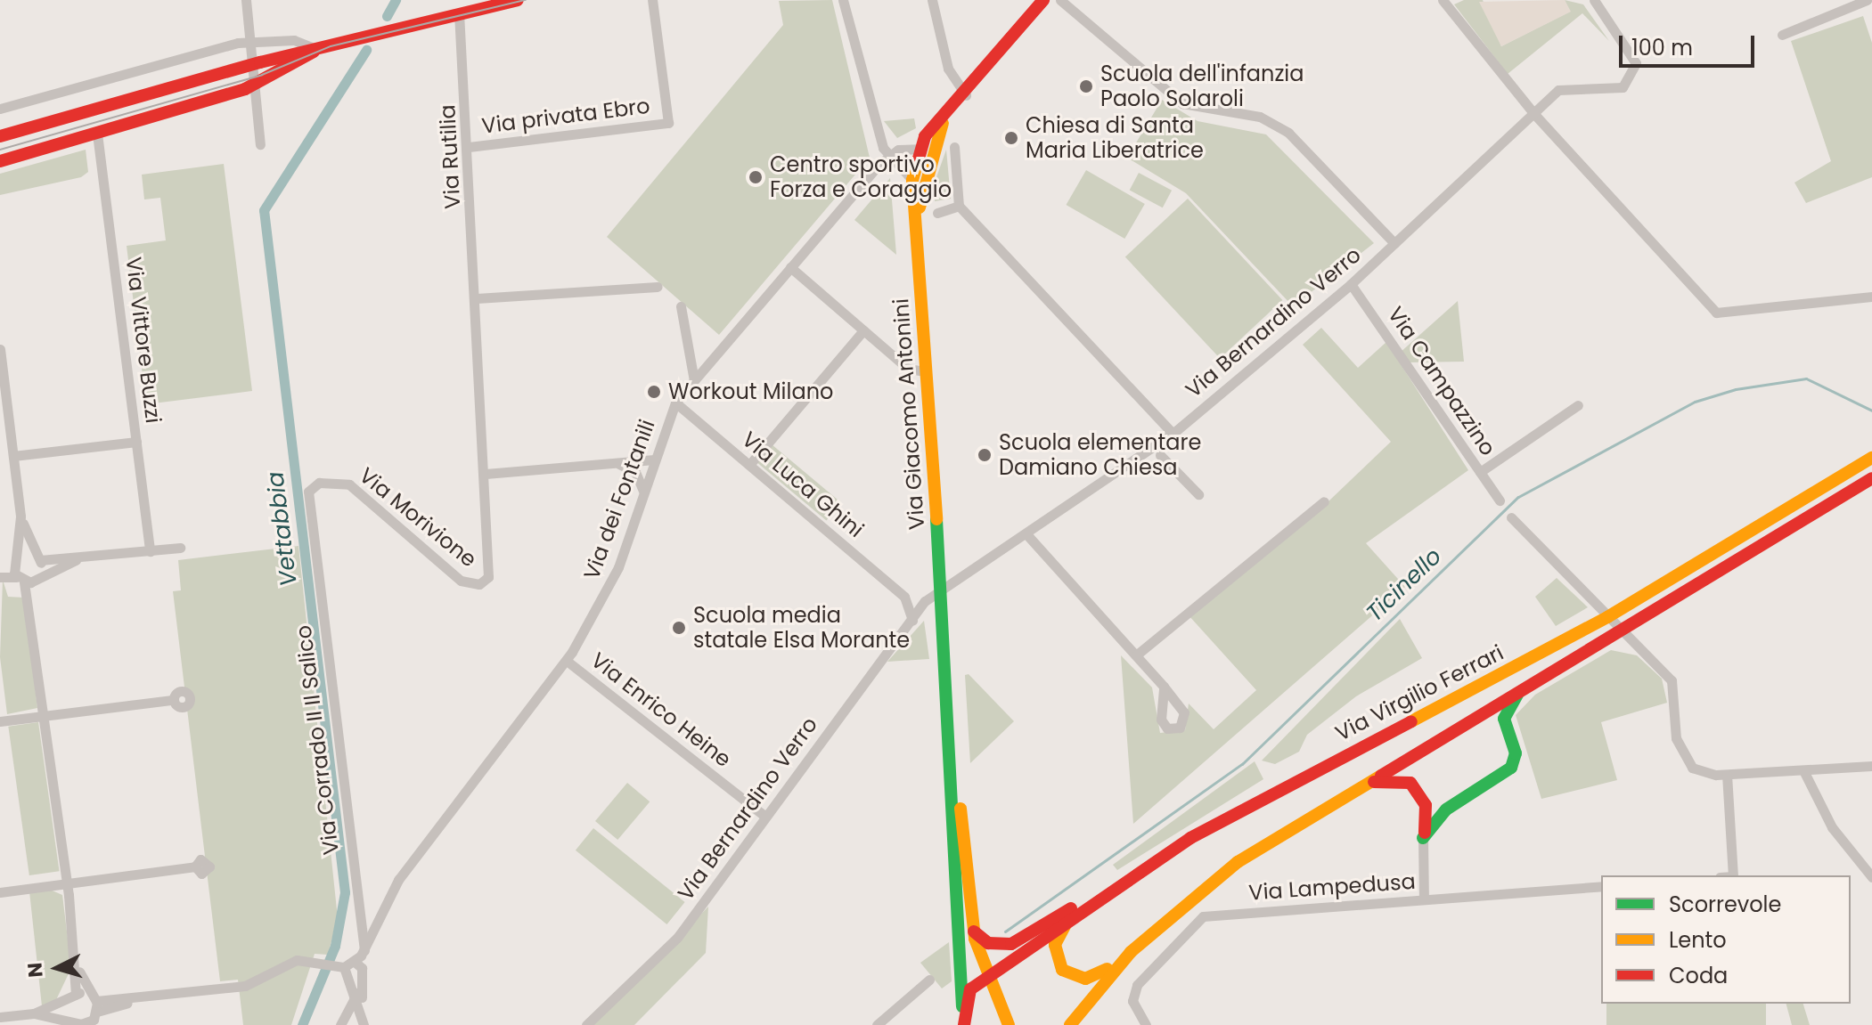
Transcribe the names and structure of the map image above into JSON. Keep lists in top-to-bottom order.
{
  "streets": {
    "main road": ["Via Giacomo Antonini", "Via Virgilio Ferrari"],
    "street": [
      "Via privata Ebro",
      "Via Rutilia",
      "Via Bernardino Verro",
      "Via Vittore Buzzi",
      "Via Campazzino",
      "Via Luca Ghini",
      "Via dei Fontanili",
      "Via Morivione",
      "Via Enrico Heine",
      "Via Corrado II Il Salico",
      "Via Lampedusa"
    ]
  },
  "crossings": [
    ["Via privata Ebro", "Via Rutilia"],
    ["Via Rutilia", "Via Morivione"],
    ["Via Bernardino Verro", "Via Campazzino"],
    ["Via Bernardino Verro", "Via Giacomo Antonini"],
    ["Via Bernardino Verro", "Via Enrico Heine"],
    ["Via Giacomo Antonini", "Via Virgilio Ferrari"],
    ["Via Luca Ghini", "Via dei Fontanili"],
    ["Via dei Fontanili", "Via Enrico Heine"],
    ["Via dei Fontanili", "Via Corrado II Il Salico"],
    ["Via Morivione", "Via Corrado II Il Salico"]
  ],
  "water": ["Vettabbia", "Ticinello"],
  "places": [
    "Scuola dell'infanzia Paolo Solaroli",
    "Chiesa di Santa Maria Liberatrice",
    "Centro sportivo Forza e Coraggio",
    "Workout Milano",
    "Scuola elementare Damiano Chiesa",
    "Scuola media statale Elsa Morante"
  ],
  "legend": ["Scorrevole", "Lento", "Coda"],
  "scale_bar": "100 m",
  "north": "left"
}
